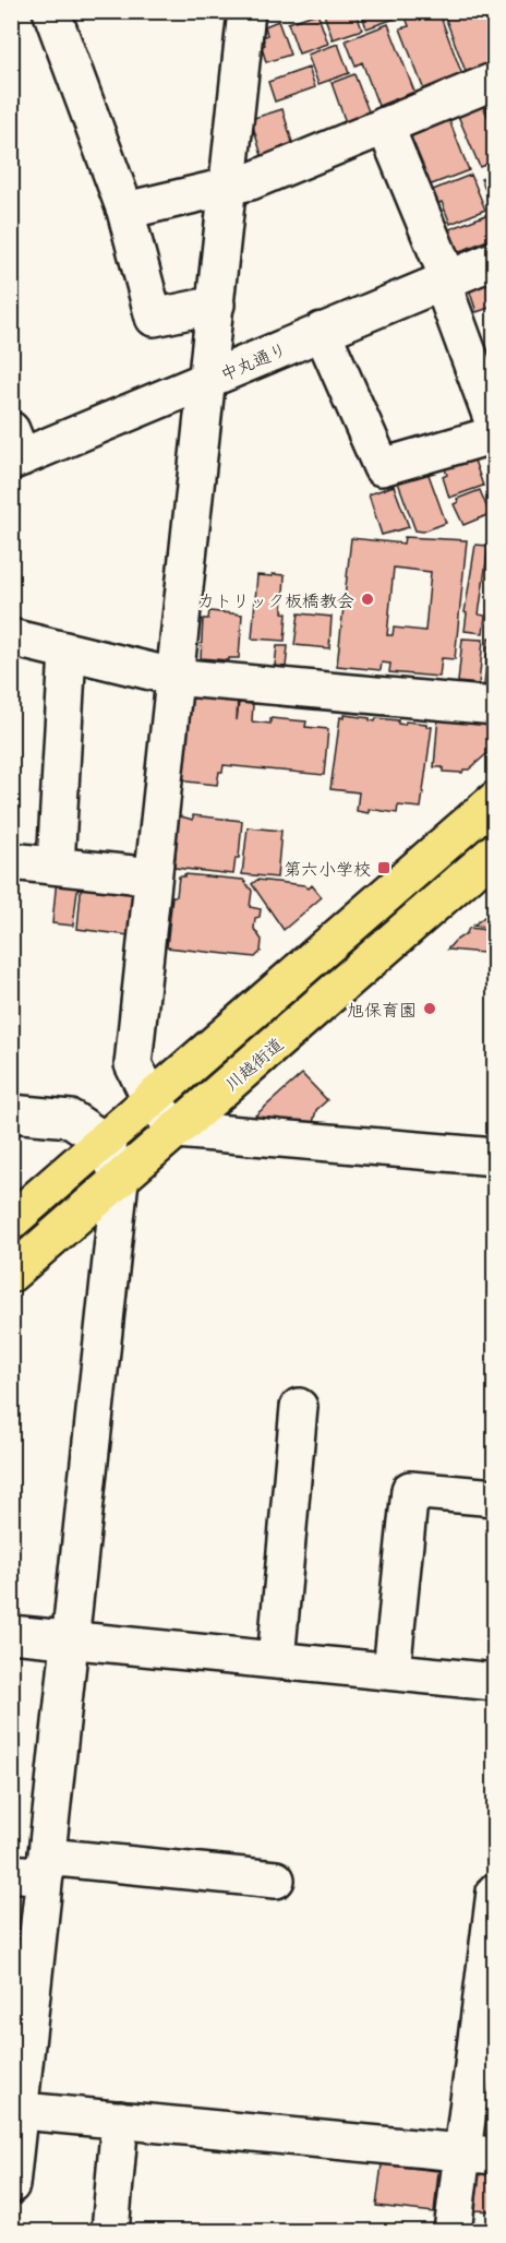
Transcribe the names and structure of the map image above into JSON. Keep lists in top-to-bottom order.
{
  "streets": {
    "highway": ["川越街道"],
    "street": ["中丸通り"]
  },
  "places": {
    "other": ["カトリック板橋教会", "旭保育園"],
    "transit": ["第六小学校"]
  }
}
